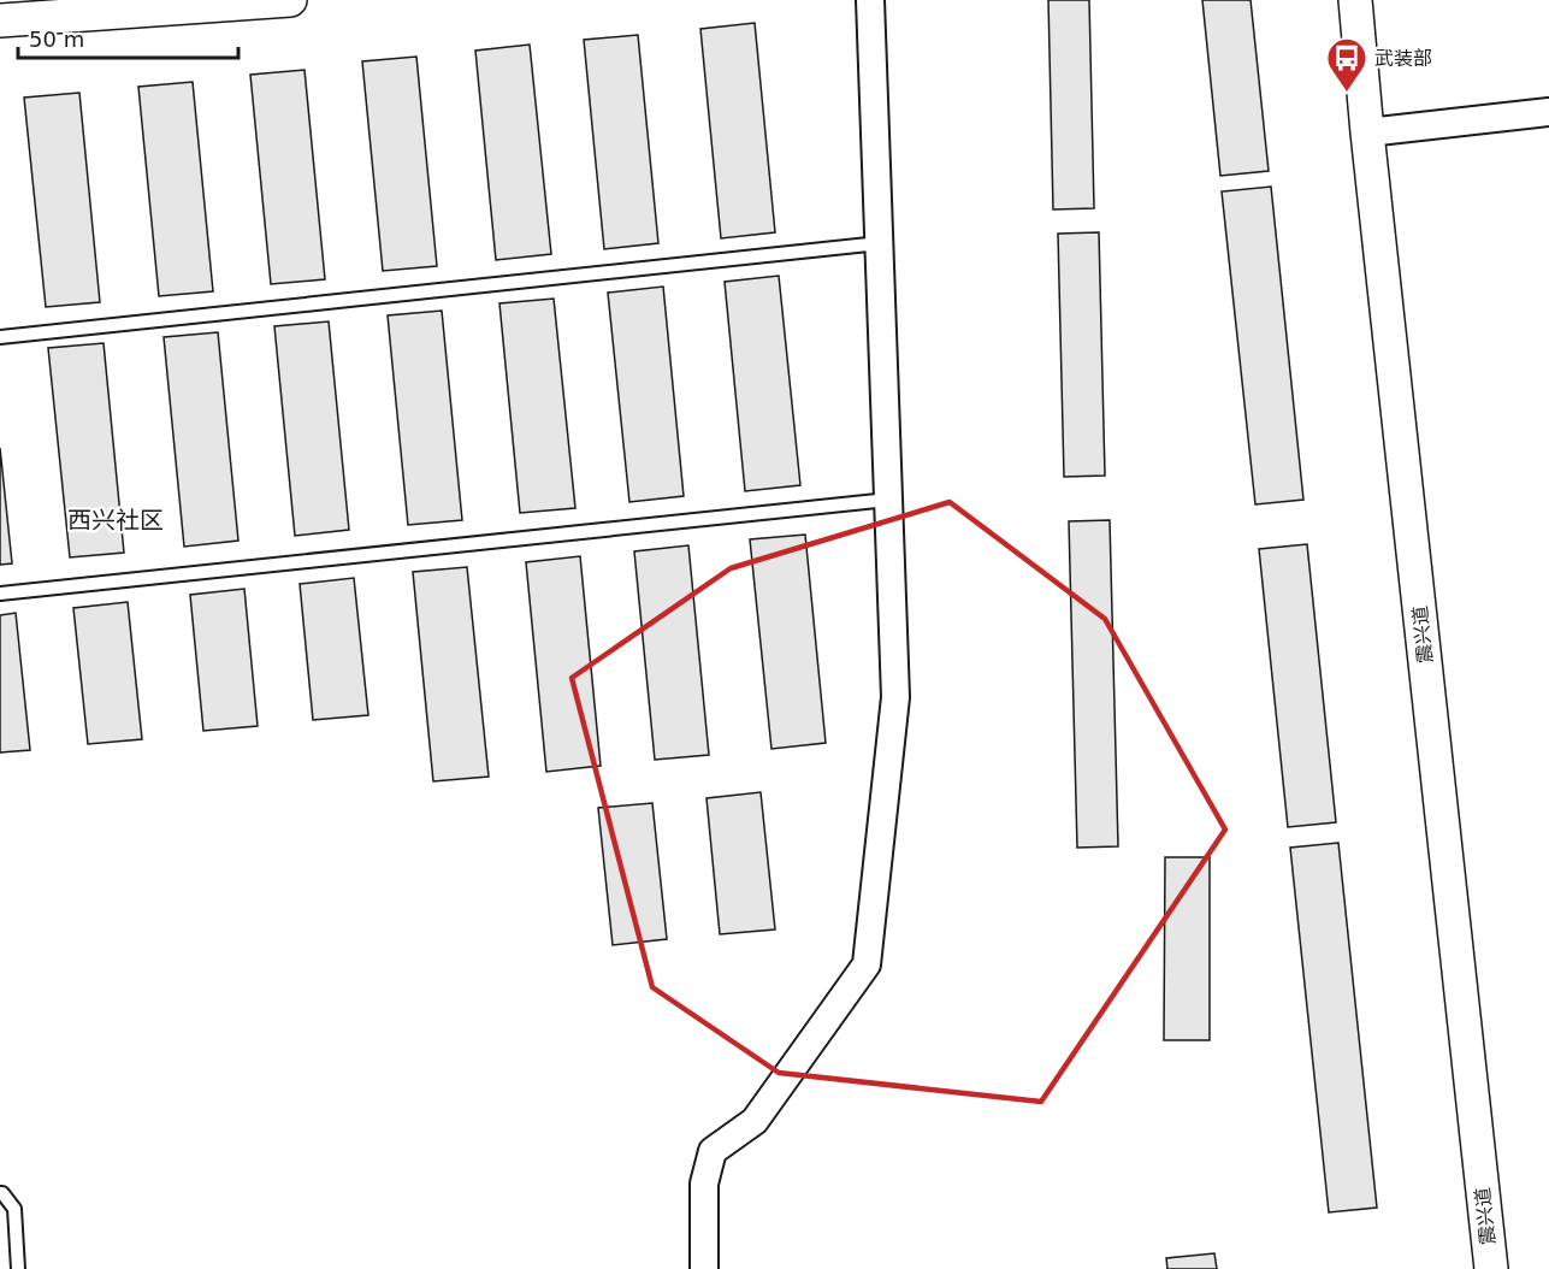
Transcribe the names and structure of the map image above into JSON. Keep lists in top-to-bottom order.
{
  "streets": {
    "street": ["震兴道"]
  },
  "districts": ["西兴社区"],
  "places": {
    "bus stop": ["武装部"]
  },
  "scale_bar": "50 m"
}
